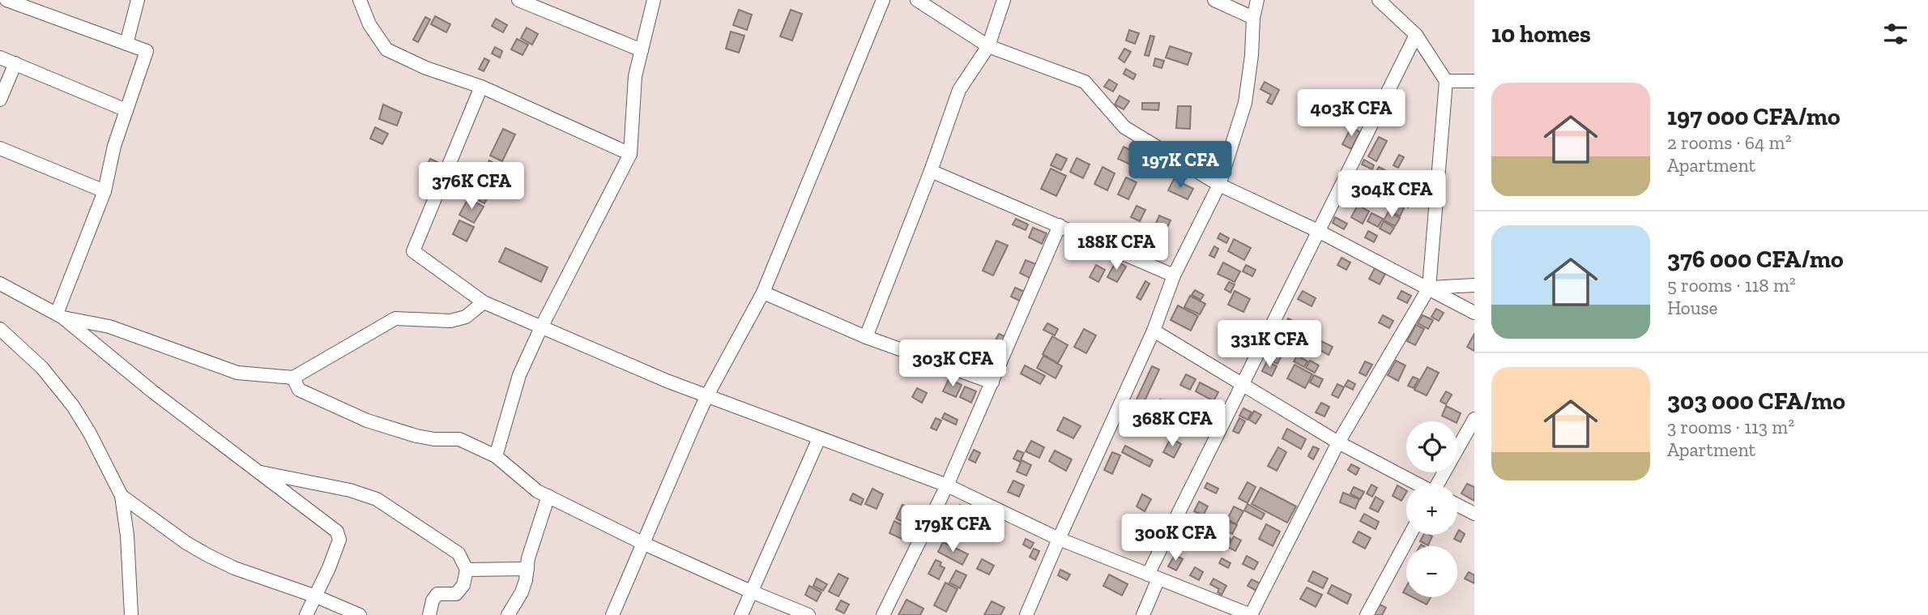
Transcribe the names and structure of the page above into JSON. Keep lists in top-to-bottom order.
{
  "page": {
    "heading": "10 homes",
    "list": [
      {
        "name": "197 000 CFA/mo",
        "note": "2 rooms · 64 m² · Apartment"
      },
      {
        "name": "376 000 CFA/mo",
        "note": "5 rooms · 118 m² · House"
      },
      {
        "name": "303 000 CFA/mo",
        "note": "3 rooms · 113 m² · Apartment"
      }
    ],
    "price": [
      "403K CFA",
      "197K CFA",
      "376K CFA",
      "304K CFA",
      "188K CFA",
      "331K CFA",
      "303K CFA",
      "368K CFA",
      "179K CFA",
      "300K CFA"
    ],
    "map_buttons": ["+", "−"]
  }
}
